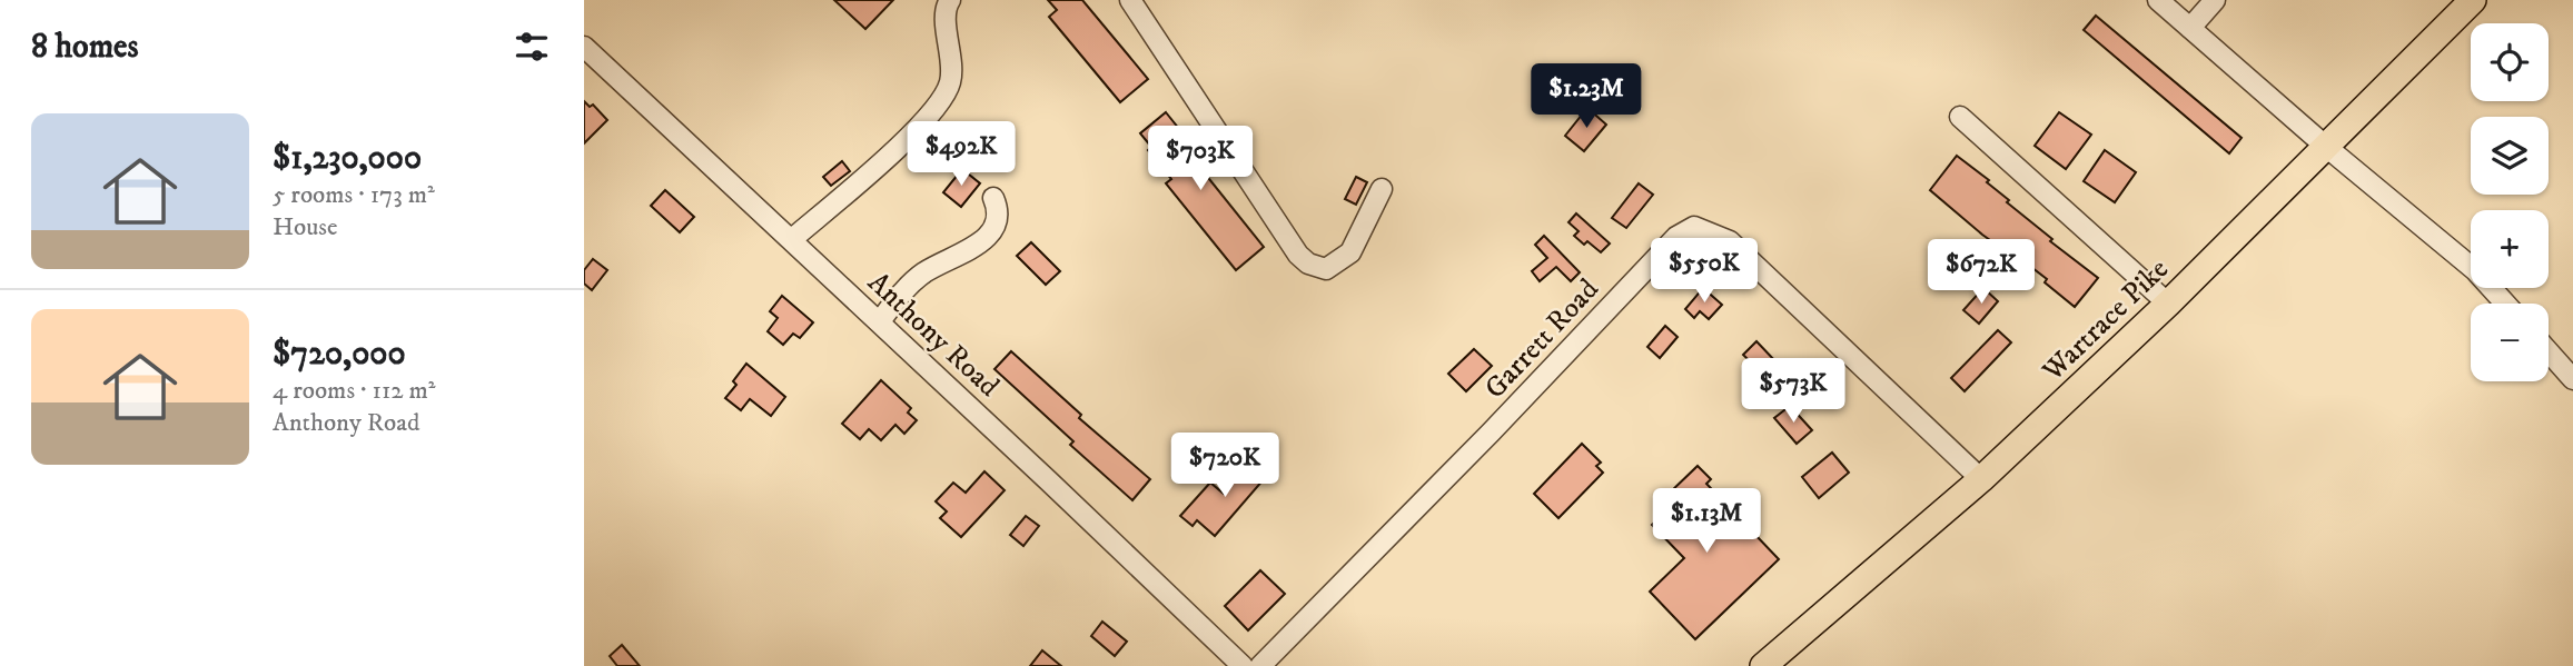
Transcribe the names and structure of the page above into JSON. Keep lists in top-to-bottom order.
{
  "streets": {
    "main road": ["Wartrace Pike"],
    "street": ["Anthony Road", "Garrett Road"]
  },
  "crossings": [
    ["Wartrace Pike", "Garrett Road"]
  ],
  "page": {
    "heading": "8 homes",
    "map_buttons": ["+", "−"],
    "price": [
      "$1.23M",
      "$492K",
      "$703K",
      "$550K",
      "$672K",
      "$573K",
      "$720K",
      "$1.13M"
    ],
    "list": [
      {
        "name": "$1,230,000",
        "note": "5 rooms · 173 m² · House"
      },
      {
        "name": "$720,000",
        "note": "4 rooms · 112 m² · Anthony Road"
      }
    ]
  }
}
